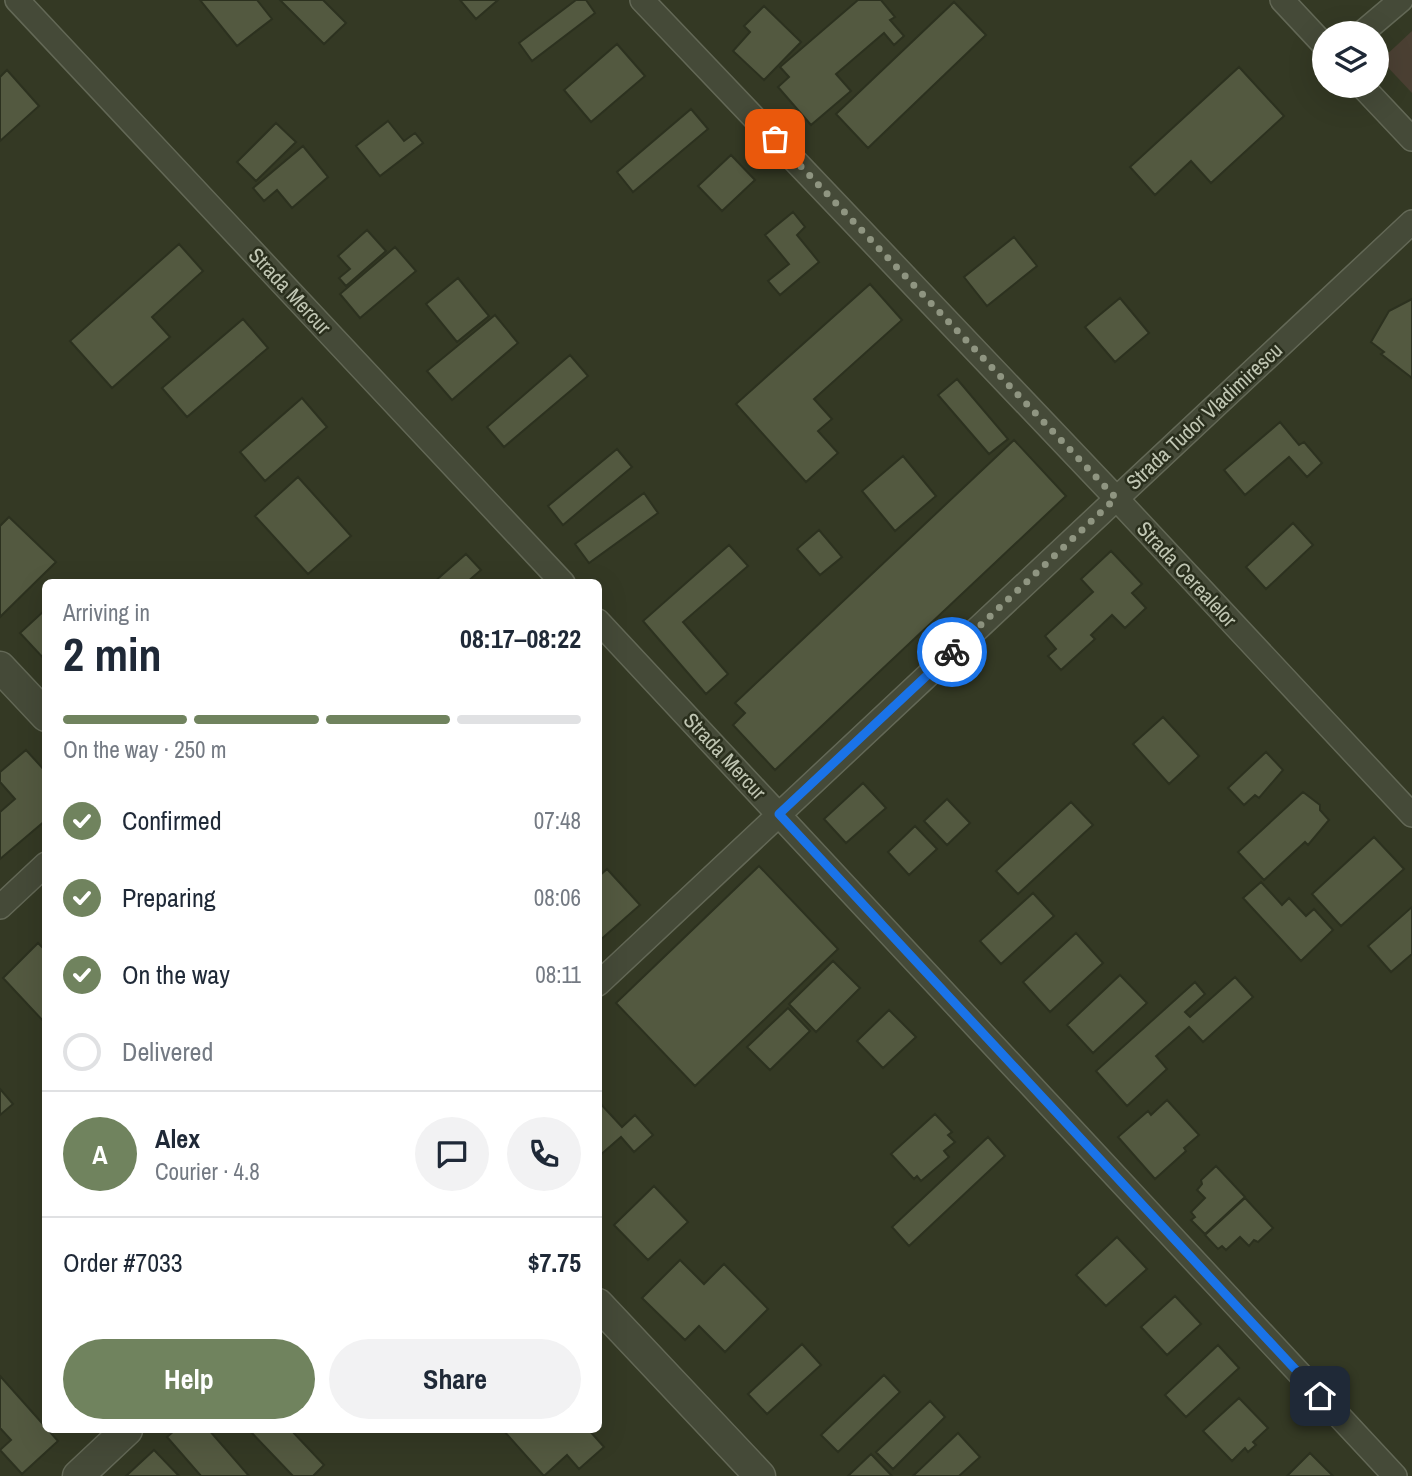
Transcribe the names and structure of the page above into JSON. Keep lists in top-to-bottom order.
{
  "streets": {
    "street": ["Strada Mercur", "Strada Tudor Vladimirescu", "Strada Cerealelor"]
  },
  "crossings": [
    ["Strada Mercur", "Strada Tudor Vladimirescu"],
    ["Strada Tudor Vladimirescu", "Strada Cerealelor"]
  ],
  "page": {
    "heading": ["2 min", "Arriving in", "08:17–08:22"],
    "panel": [
      "Alex",
      "Courier · 4.8",
      "Order #7033",
      "$7.75"
    ],
    "bar": "On the way · 250 m",
    "list": [
      ["Confirmed", "07:48"],
      ["Preparing", "08:06"],
      ["On the way", "08:11"],
      "Delivered"
    ],
    "round": "A",
    "buttons": ["Help", "Share"]
  }
}
